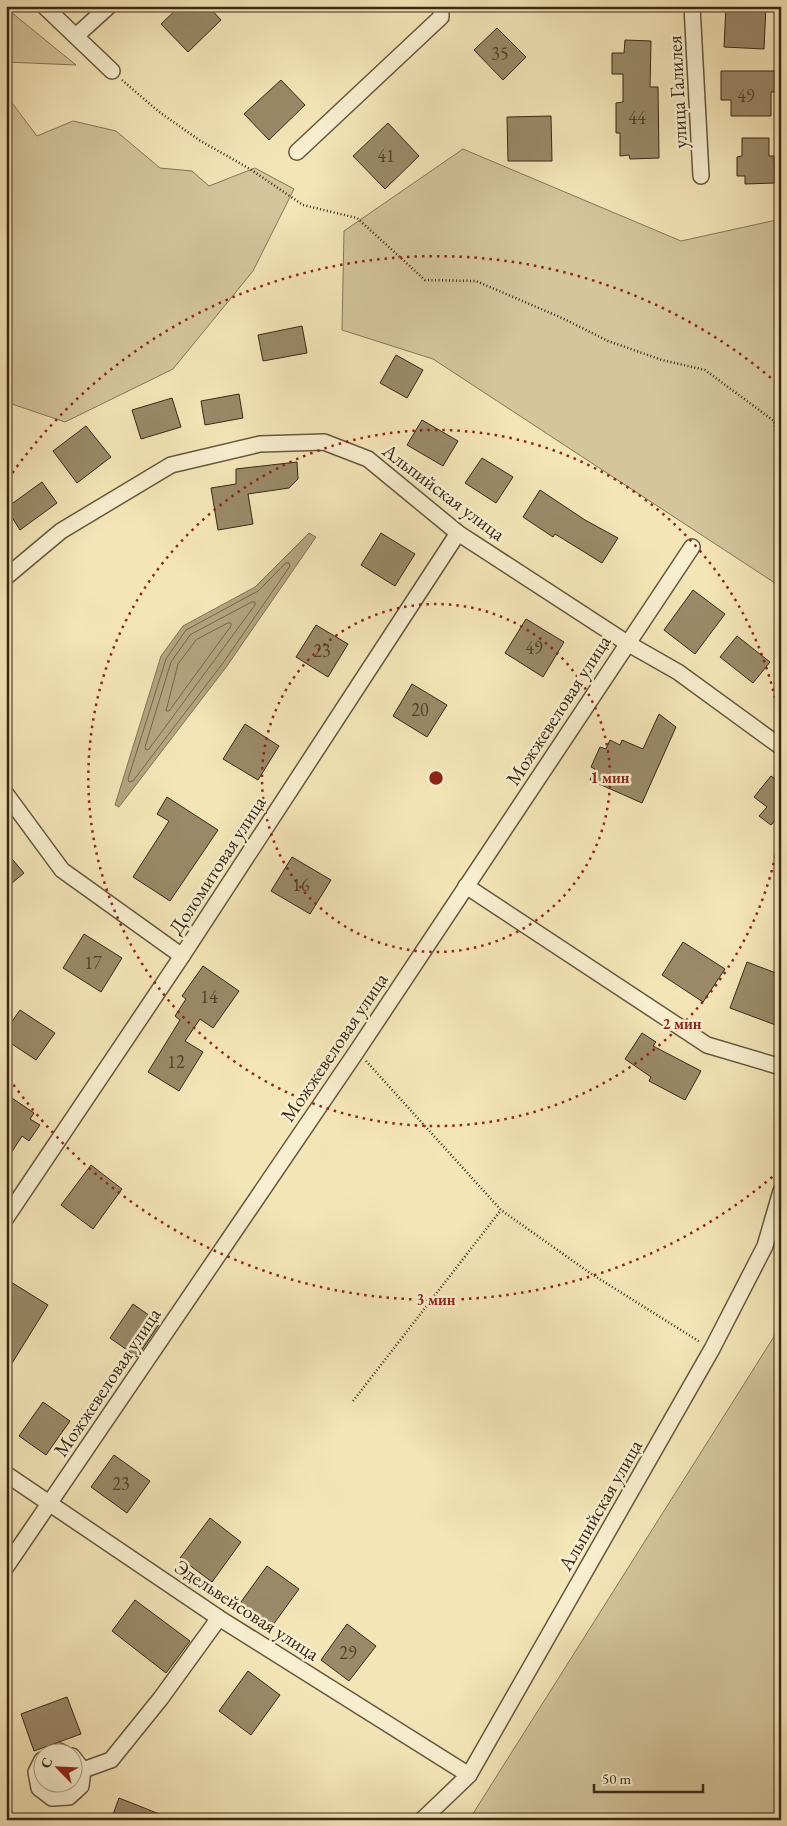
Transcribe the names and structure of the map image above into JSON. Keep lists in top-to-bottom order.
{
  "streets": {
    "street": [
      "улица Галилея",
      "Альпийская улица",
      "Можжевеловая улица",
      "Доломитовая улица",
      "Эдельвейсовая улица"
    ]
  },
  "crossings": [
    ["Альпийская улица", "Можжевеловая улица"],
    ["Альпийская улица", "Доломитовая улица"],
    ["Альпийская улица", "Эдельвейсовая улица"],
    ["Можжевеловая улица", "Эдельвейсовая улица"]
  ],
  "house_numbers": [
    "35",
    "49",
    "44",
    "41",
    "49",
    "23",
    "20",
    "16",
    "17",
    "14",
    "12",
    "23",
    "29"
  ],
  "scale_bar": "50 m",
  "north": "top left",
  "rings": ["1 мин", "2 мин", "3 мин"]
}
